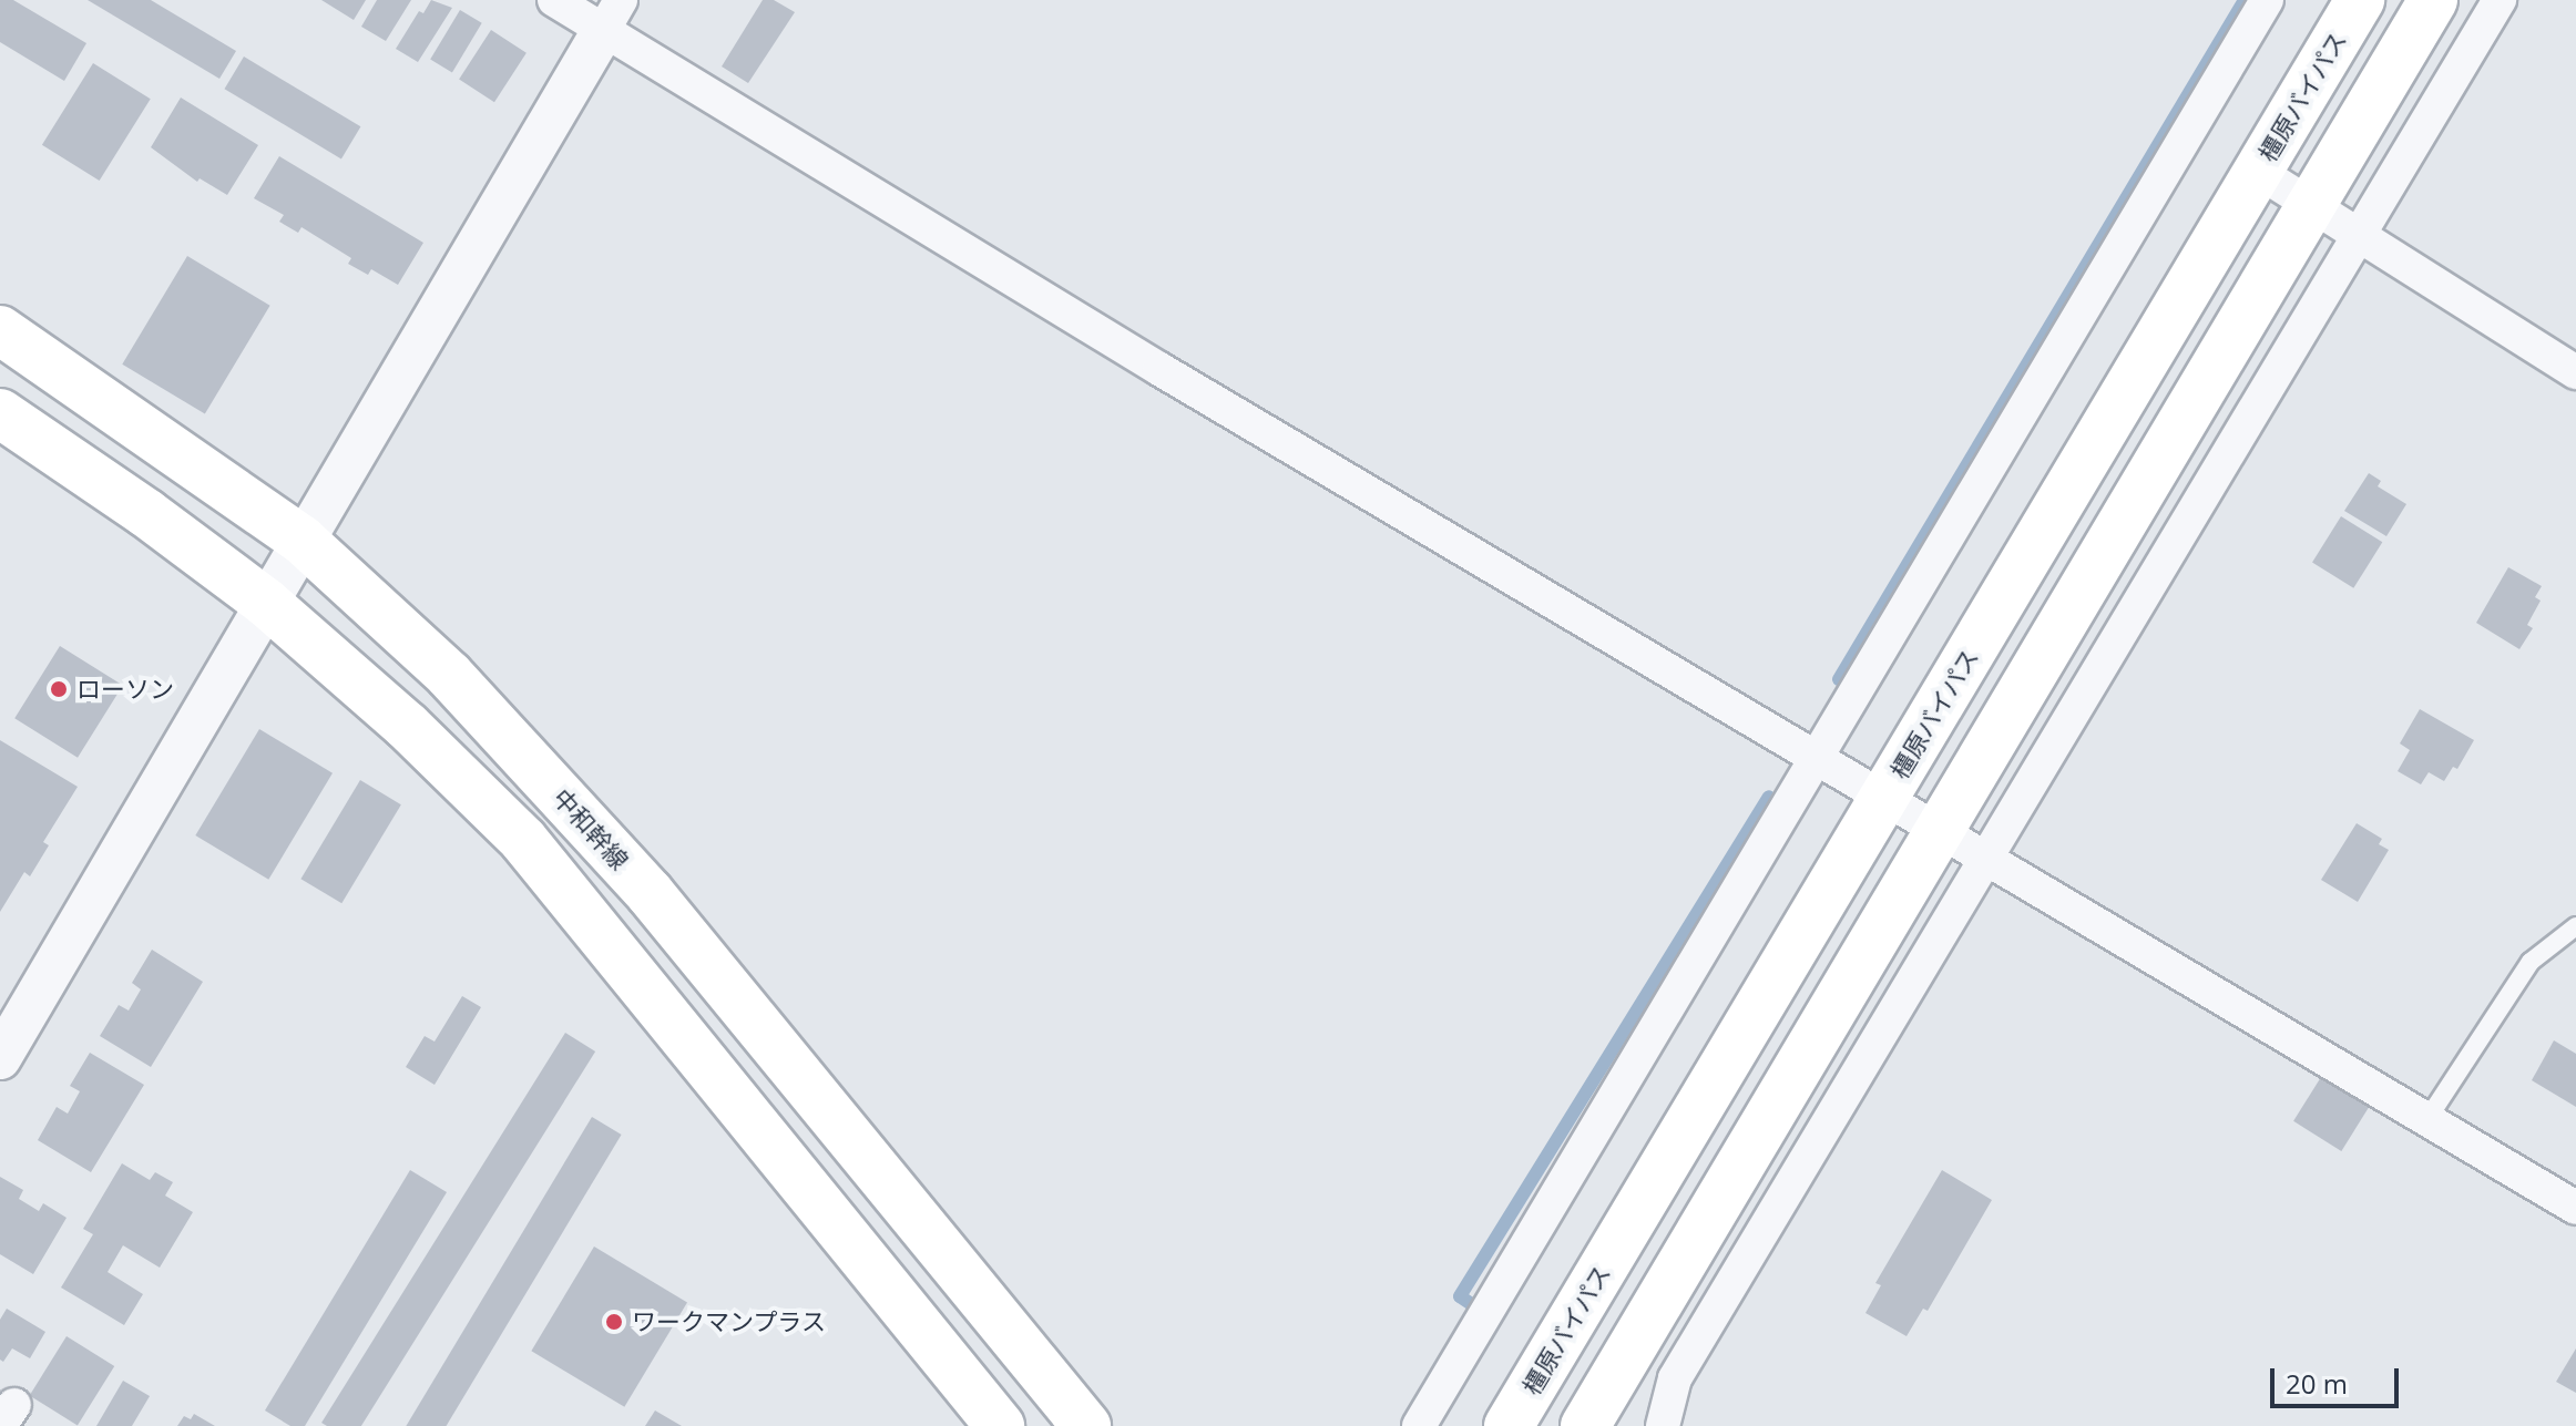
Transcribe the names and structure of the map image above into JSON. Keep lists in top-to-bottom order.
{
  "streets": {
    "main road": ["橿原バイパス", "中和幹線"]
  },
  "places": ["ローソン", "ワークマンプラス"],
  "scale_bar": "20 m"
}
